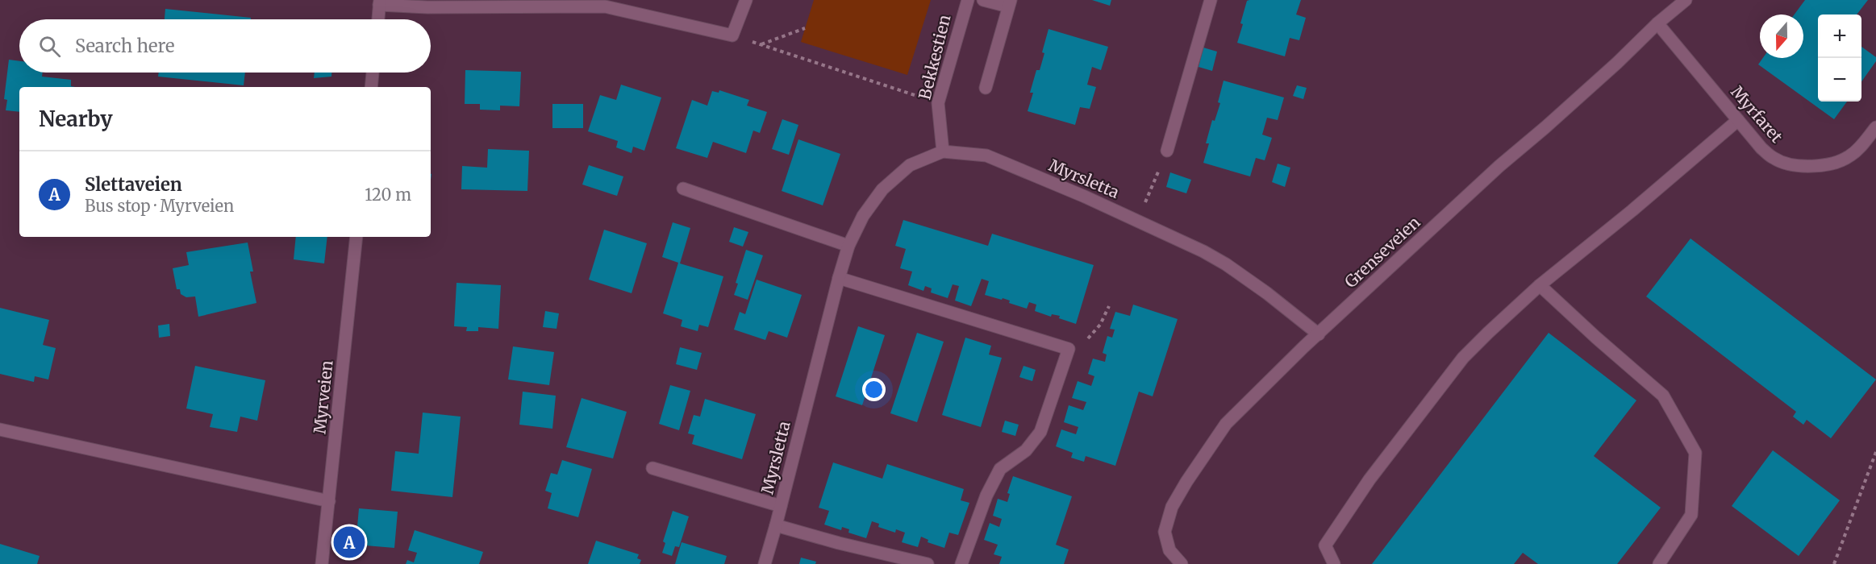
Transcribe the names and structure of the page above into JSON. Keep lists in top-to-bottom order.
{
  "streets": {
    "street": [
      "Bekkestien",
      "Myrfaret",
      "Myrsletta",
      "Grenseveien",
      "Myrveien"
    ]
  },
  "crossings": [
    ["Bekkestien", "Myrsletta"],
    ["Myrfaret", "Grenseveien"],
    ["Myrsletta", "Grenseveien"]
  ],
  "north": "bottom",
  "page": {
    "map_buttons": ["+", "−"],
    "search": "Search here",
    "heading": "Nearby",
    "list": [
      {
        "mark": "A",
        "name": "Slettaveien",
        "note": "Bus stop · Myrveien",
        "value": "120 m"
      }
    ],
    "pins": "A"
  }
}
